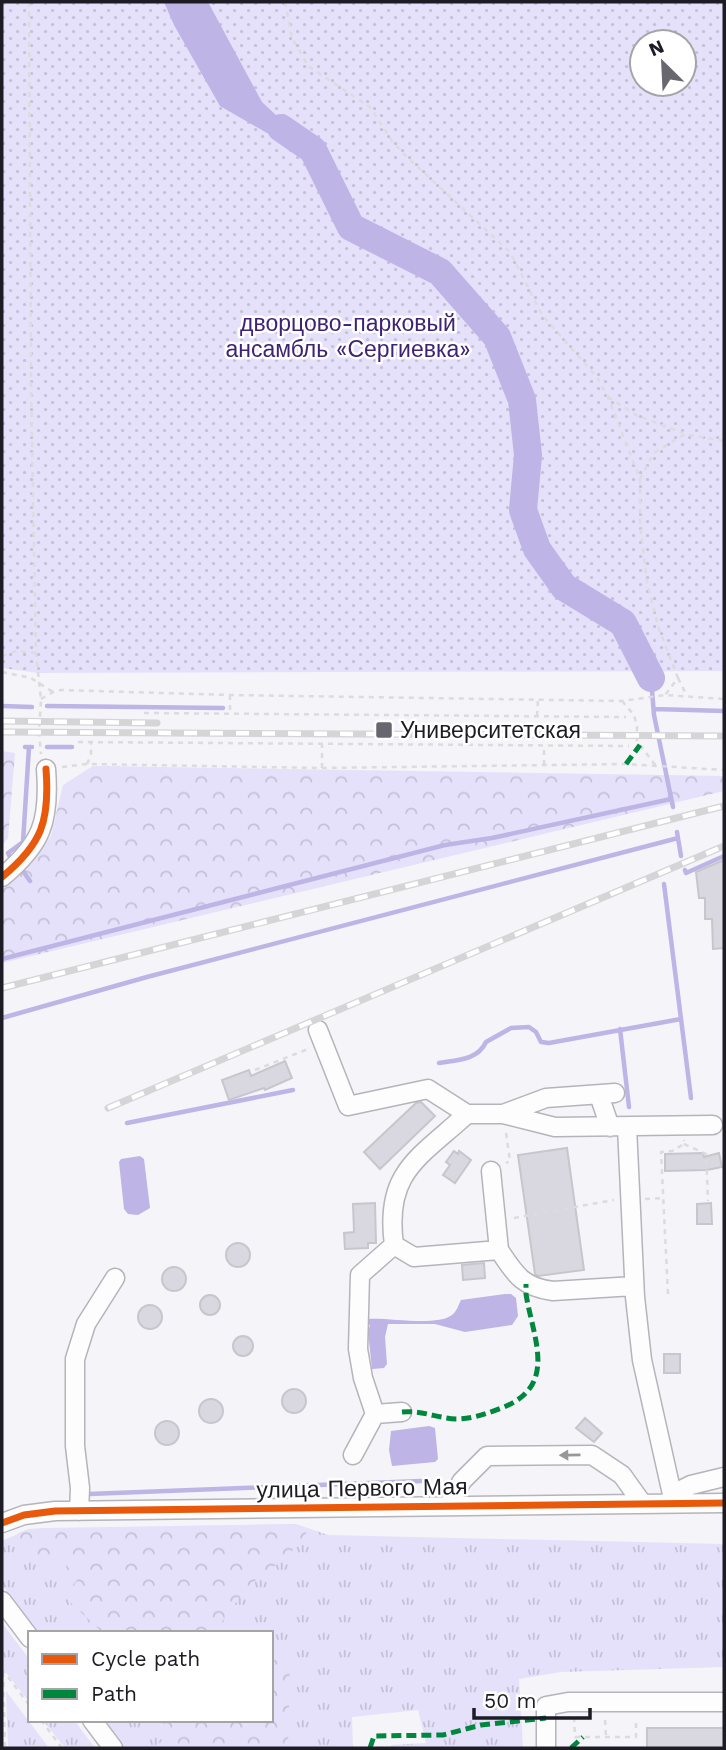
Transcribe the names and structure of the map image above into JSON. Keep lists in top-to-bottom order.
{
  "streets": {
    "street": ["улица Первого Мая"]
  },
  "parks": ["дворцово-парковый ансамбль «Сергиевка»"],
  "places": {
    "transit": ["Университетская"]
  },
  "legend": ["Cycle path", "Path"],
  "scale_bar": "50 m",
  "north": "top left"
}
